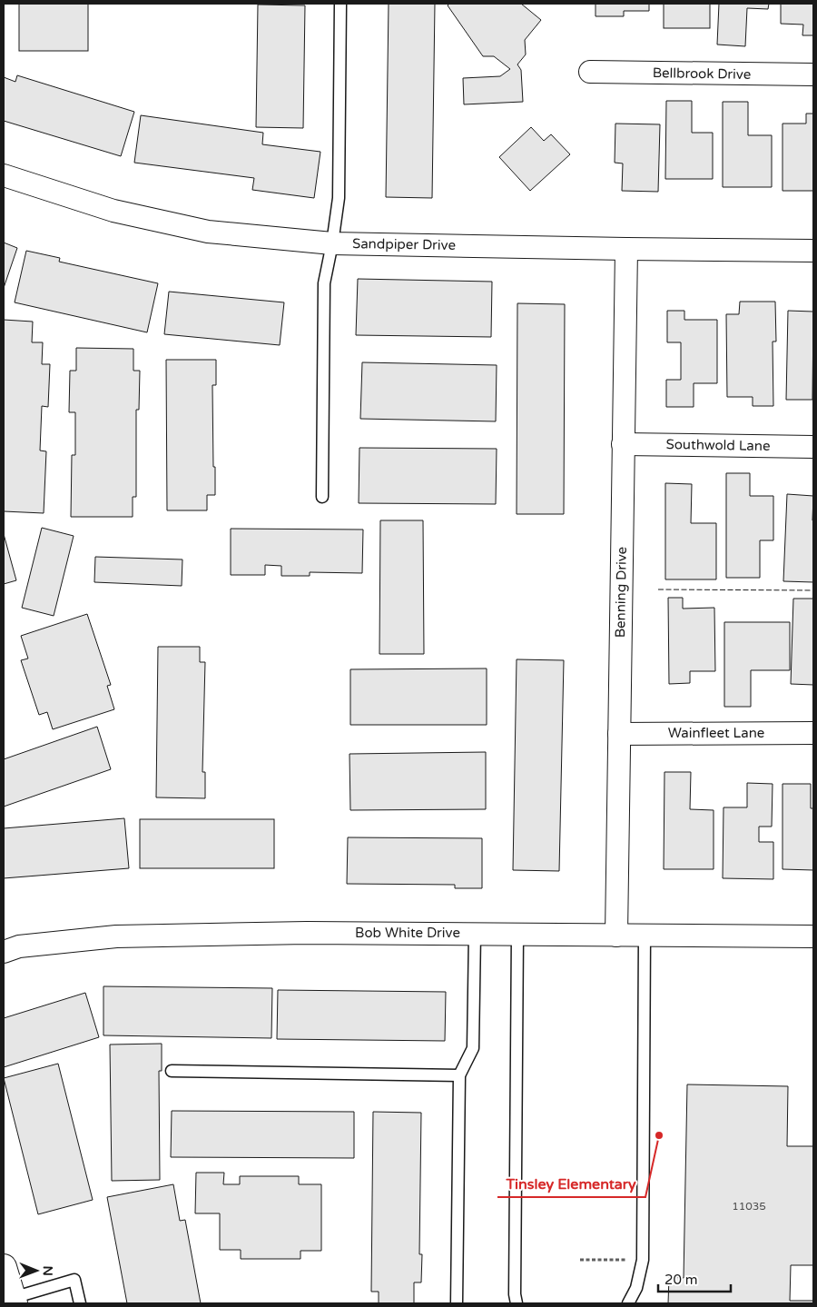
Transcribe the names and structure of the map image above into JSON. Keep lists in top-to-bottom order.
{
  "streets": {
    "street": [
      "Bellbrook Drive",
      "Sandpiper Drive",
      "Southwold Lane",
      "Benning Drive",
      "Wainfleet Lane",
      "Bob White Drive"
    ]
  },
  "crossings": [
    ["Sandpiper Drive", "Benning Drive"],
    ["Southwold Lane", "Benning Drive"],
    ["Benning Drive", "Wainfleet Lane"],
    ["Benning Drive", "Bob White Drive"]
  ],
  "places": ["Tinsley Elementary"],
  "house_numbers": ["11035"],
  "scale_bar": "20 m",
  "north": "right"
}
